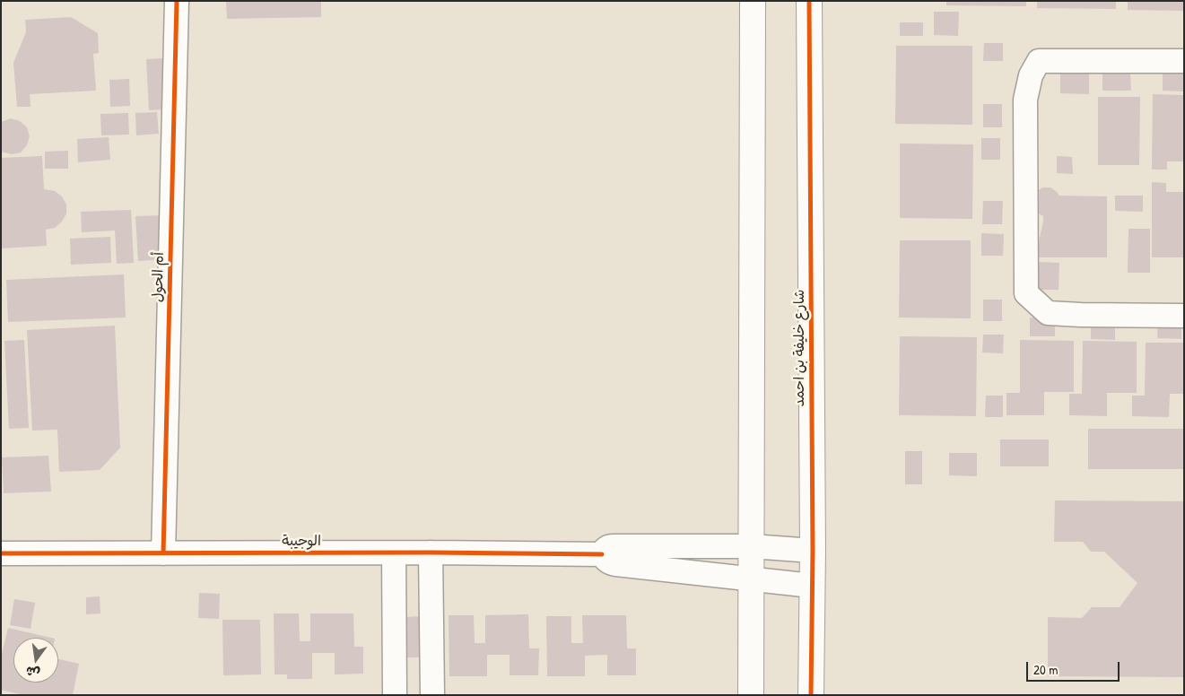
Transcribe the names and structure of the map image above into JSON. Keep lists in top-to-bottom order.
{
  "streets": {
    "street": ["أم الحول", "شارع خليفة بن احمد", "الوجيبة"]
  },
  "crossings": [
    ["أم الحول", "الوجيبة"]
  ],
  "scale_bar": "20 m",
  "north": "bottom"
}
